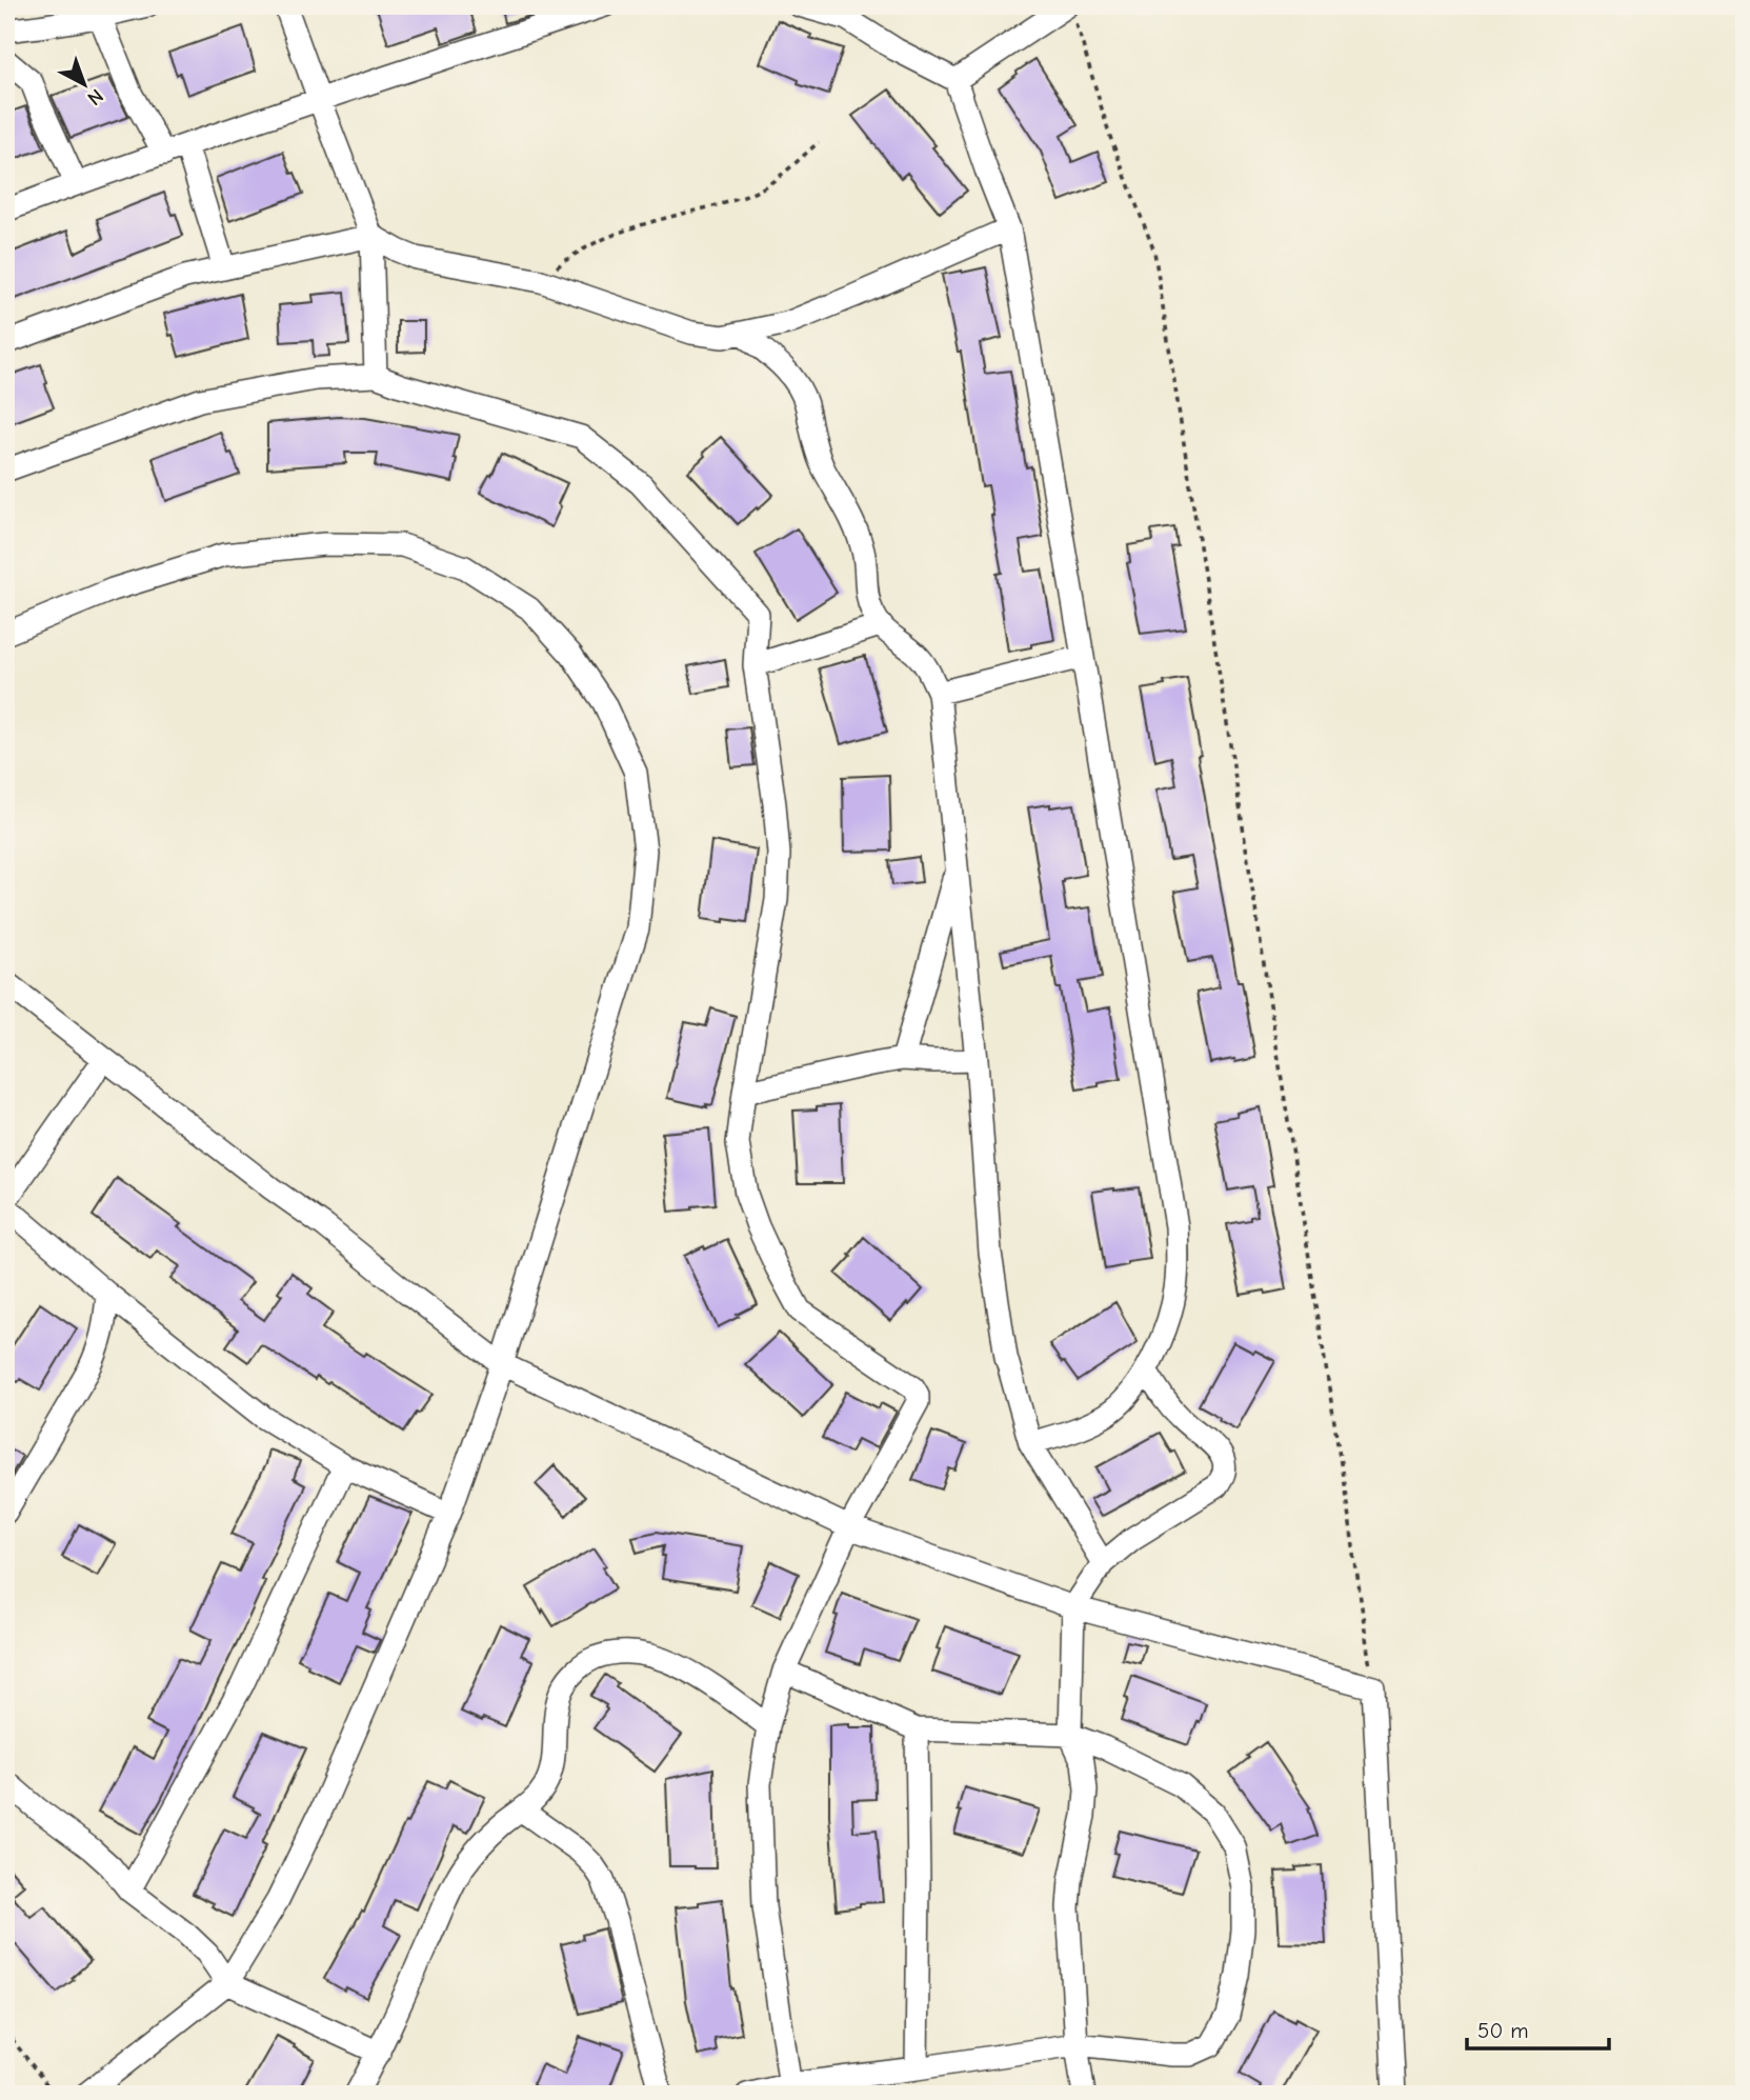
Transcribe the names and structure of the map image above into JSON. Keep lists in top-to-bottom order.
{
  "scale_bar": "50 m",
  "north": "bottom right"
}
